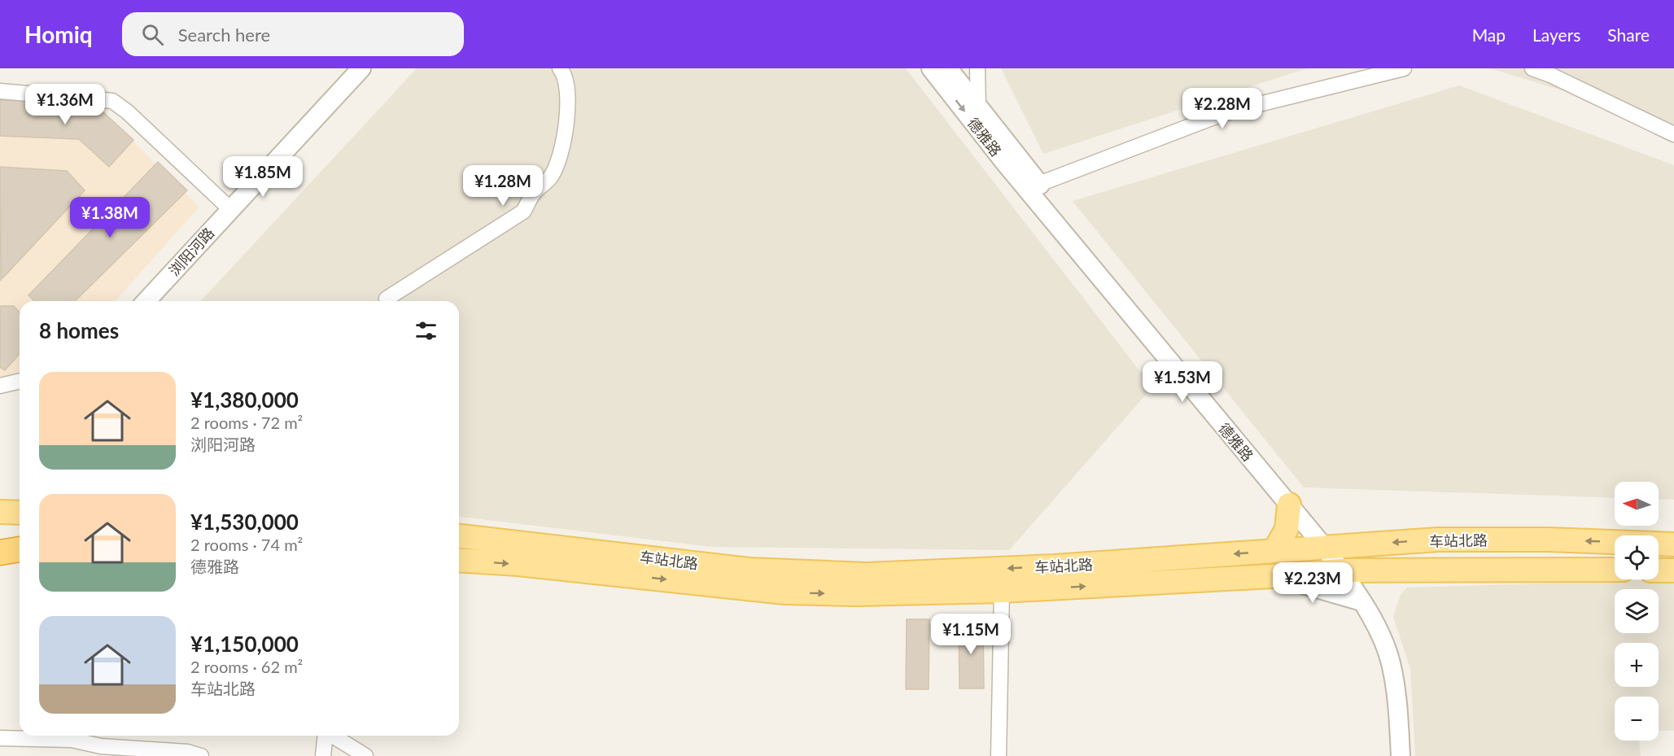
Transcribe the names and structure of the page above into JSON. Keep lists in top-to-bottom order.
{
  "streets": {
    "main road": ["车站北路"],
    "street": ["德雅路", "浏阳河路"]
  },
  "crossings": [
    ["德雅路", "车站北路"]
  ],
  "north": "left",
  "page": {
    "header": "Homiq",
    "search": "Search here",
    "nav": ["Map", "Layers", "Share"],
    "price": [
      "¥1.36M",
      "¥2.28M",
      "¥1.85M",
      "¥1.28M",
      "¥1.38M",
      "¥1.53M",
      "¥2.23M",
      "¥1.15M"
    ],
    "heading": "8 homes",
    "list": [
      {
        "name": "¥1,380,000",
        "note": "2 rooms · 72 m² · 浏阳河路"
      },
      {
        "name": "¥1,530,000",
        "note": "2 rooms · 74 m² · 德雅路"
      },
      {
        "name": "¥1,150,000",
        "note": "2 rooms · 62 m² · 车站北路"
      }
    ],
    "map_buttons": ["+", "−"]
  }
}
